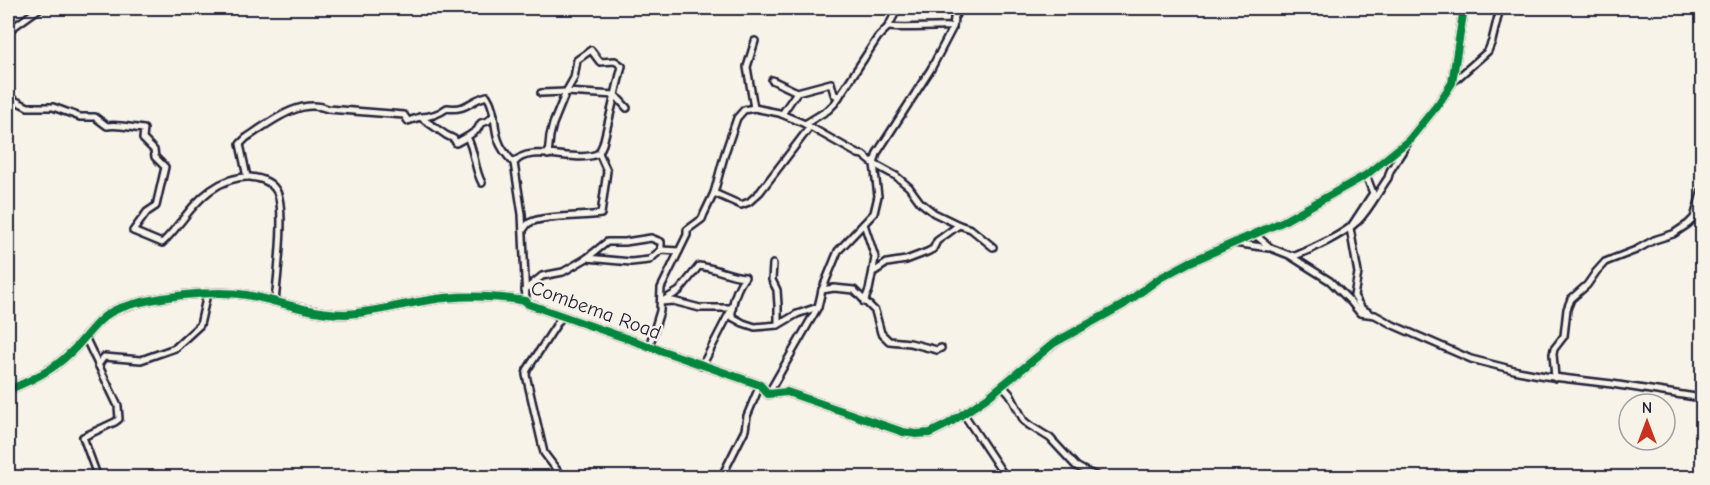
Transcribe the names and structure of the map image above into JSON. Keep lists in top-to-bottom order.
{
  "streets": {
    "street": ["Combema Road"]
  },
  "north": "top"
}
